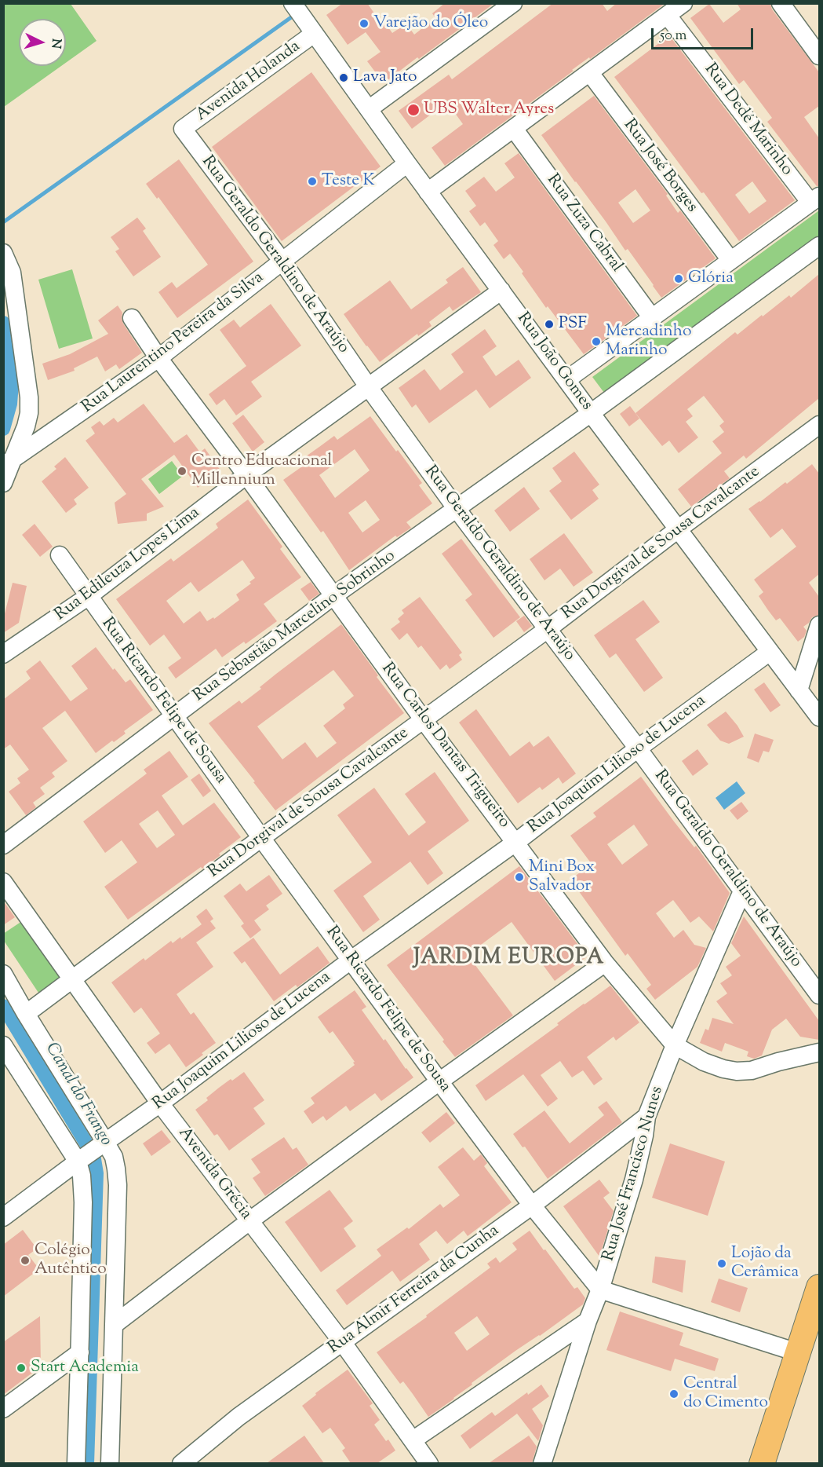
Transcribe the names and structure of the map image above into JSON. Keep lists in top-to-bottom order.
{
  "streets": {
    "street": [
      "Avenida Holanda",
      "Rua Dedé Marinho",
      "Rua José Borges",
      "Rua Zuza Cabral",
      "Rua Geraldo Geraldino de Araújo",
      "Rua Laurentino Pereira da Silva",
      "Rua João Gomes",
      "Rua Dorgival de Sousa Cavalcante",
      "Rua Edileuza Lopes Lima",
      "Rua Sebastião Marcelino Sobrinho",
      "Rua Ricardo Felipe de Sousa",
      "Rua Carlos Dantas Trigueiro",
      "Rua Joaquim Lilioso de Lucena",
      "Avenida Grécia",
      "Rua José Francisco Nunes",
      "Rua Almir Ferreira da Cunha"
    ]
  },
  "crossings": [
    ["Avenida Holanda", "Rua Geraldo Geraldino de Araújo"],
    ["Avenida Holanda", "Rua João Gomes"],
    ["Rua Geraldo Geraldino de Araújo", "Rua Laurentino Pereira da Silva"],
    ["Rua Geraldo Geraldino de Araújo", "Rua Dorgival de Sousa Cavalcante"],
    ["Rua Geraldo Geraldino de Araújo", "Rua Edileuza Lopes Lima"],
    ["Rua Geraldo Geraldino de Araújo", "Rua Sebastião Marcelino Sobrinho"],
    ["Rua Geraldo Geraldino de Araújo", "Rua Joaquim Lilioso de Lucena"],
    ["Rua Geraldo Geraldino de Araújo", "Rua José Francisco Nunes"],
    ["Rua Laurentino Pereira da Silva", "Rua João Gomes"],
    ["Rua Laurentino Pereira da Silva", "Rua Carlos Dantas Trigueiro"],
    ["Rua João Gomes", "Rua Dorgival de Sousa Cavalcante"],
    ["Rua João Gomes", "Rua Edileuza Lopes Lima"],
    ["Rua João Gomes", "Rua Sebastião Marcelino Sobrinho"],
    ["Rua João Gomes", "Rua Joaquim Lilioso de Lucena"],
    ["Rua Dorgival de Sousa Cavalcante", "Rua Ricardo Felipe de Sousa"],
    ["Rua Dorgival de Sousa Cavalcante", "Rua Carlos Dantas Trigueiro"],
    ["Rua Dorgival de Sousa Cavalcante", "Avenida Grécia"],
    ["Rua Edileuza Lopes Lima", "Rua Ricardo Felipe de Sousa"],
    ["Rua Edileuza Lopes Lima", "Rua Carlos Dantas Trigueiro"],
    ["Rua Sebastião Marcelino Sobrinho", "Rua Ricardo Felipe de Sousa"],
    ["Rua Sebastião Marcelino Sobrinho", "Rua Carlos Dantas Trigueiro"],
    ["Rua Ricardo Felipe de Sousa", "Rua Joaquim Lilioso de Lucena"],
    ["Rua Ricardo Felipe de Sousa", "Rua José Francisco Nunes"],
    ["Rua Ricardo Felipe de Sousa", "Rua Almir Ferreira da Cunha"],
    ["Rua Carlos Dantas Trigueiro", "Rua Joaquim Lilioso de Lucena"],
    ["Rua Carlos Dantas Trigueiro", "Rua José Francisco Nunes"],
    ["Rua Joaquim Lilioso de Lucena", "Avenida Grécia"],
    ["Avenida Grécia", "Rua Almir Ferreira da Cunha"],
    ["Rua José Francisco Nunes", "Rua Almir Ferreira da Cunha"]
  ],
  "districts": ["JARDIM EUROPA"],
  "water": ["Canal do Frango"],
  "places": [
    "Varejão do Óleo",
    "Lava Jato",
    "UBS Walter Ayres",
    "Teste K",
    "Glória",
    "PSF",
    "Mercadinho Marinho",
    "Centro Educacional Millennium",
    "Mini Box Salvador",
    "Colégio Autêntico",
    "Lojão da Cerâmica",
    "Start Academia",
    "Central do Cimento"
  ],
  "scale_bar": "50 m",
  "north": "right"
}
